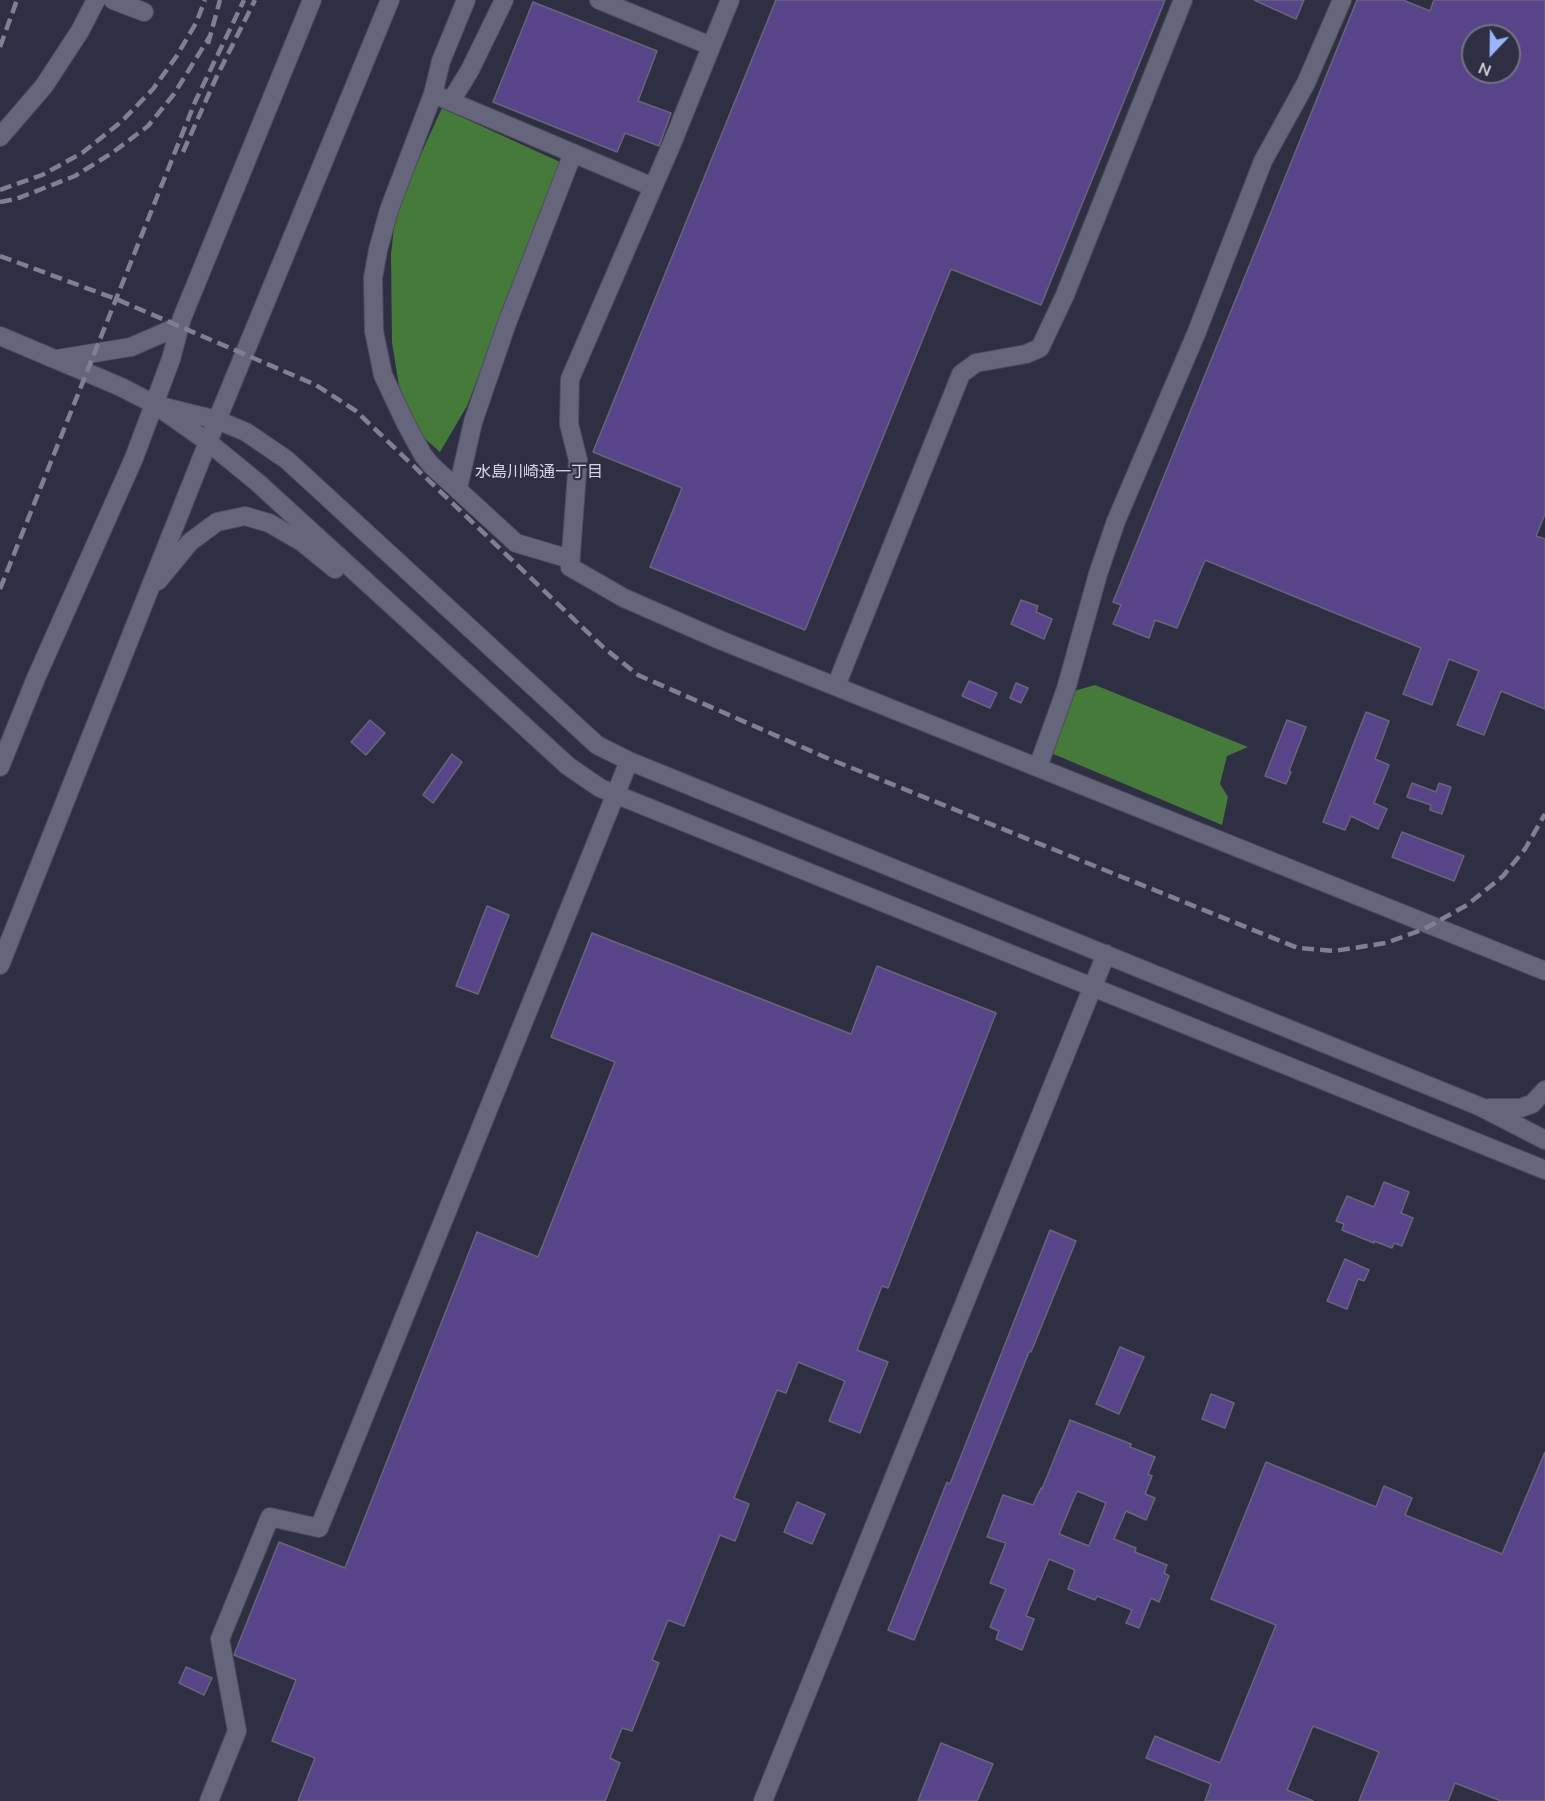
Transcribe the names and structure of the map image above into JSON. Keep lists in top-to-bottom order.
{
  "districts": ["水島川崎通一丁目"],
  "north": "bottom"
}
